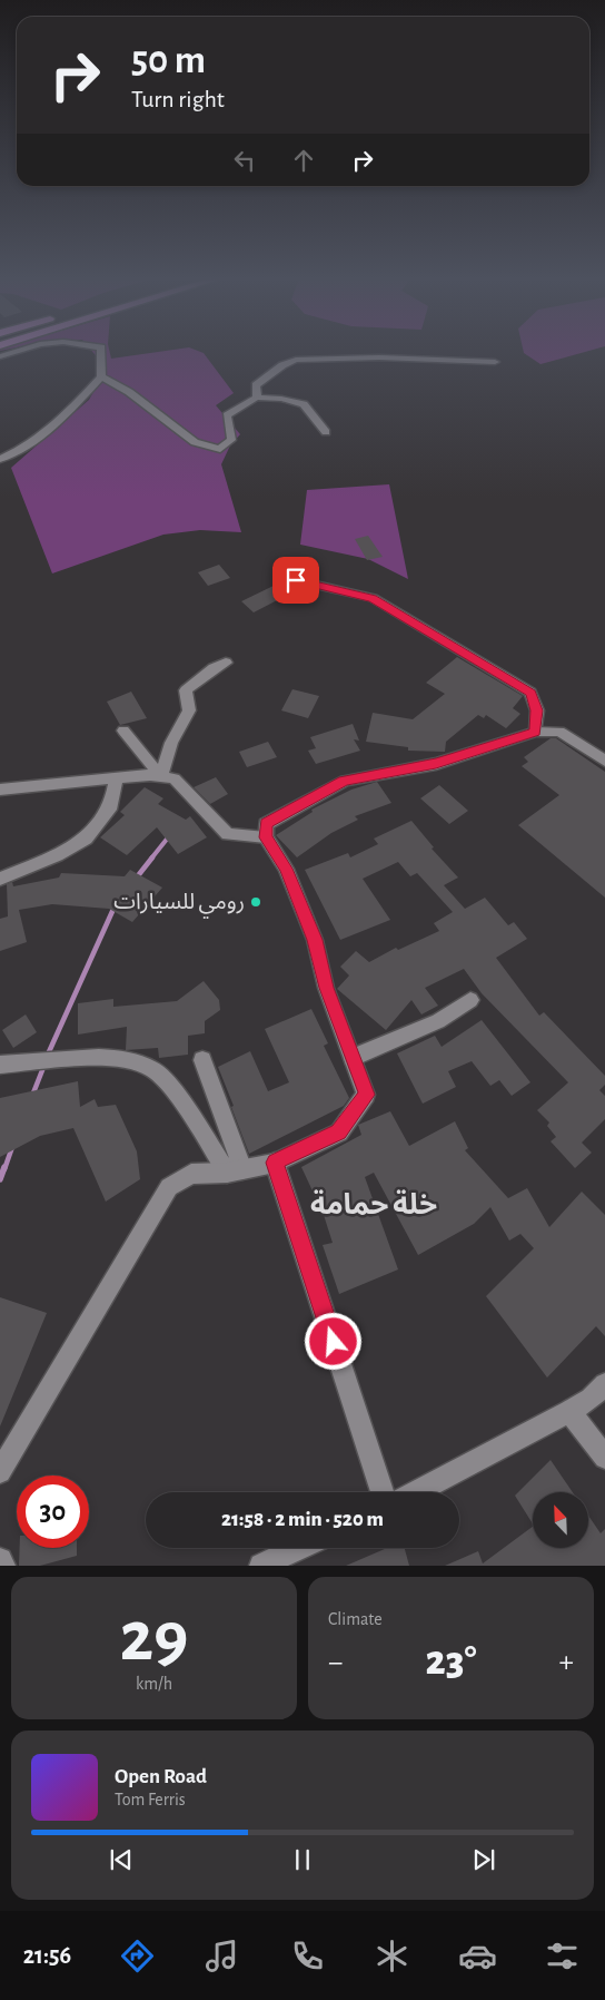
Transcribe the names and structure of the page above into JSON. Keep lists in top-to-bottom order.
{
  "districts": ["خلة حمامة"],
  "places": ["رومي للسيارات"],
  "north": "top left",
  "page": {
    "turn": ["50 m", "Turn right"],
    "limit": "30",
    "trip": "21:58 · 2 min · 520 m",
    "tile": [
      ["29", "km/h"],
      "Climate"
    ],
    "heat": ["−", "23°", "+"],
    "song": ["Open Road", "Tom Ferris"],
    "tabs": "21:56"
  }
}
